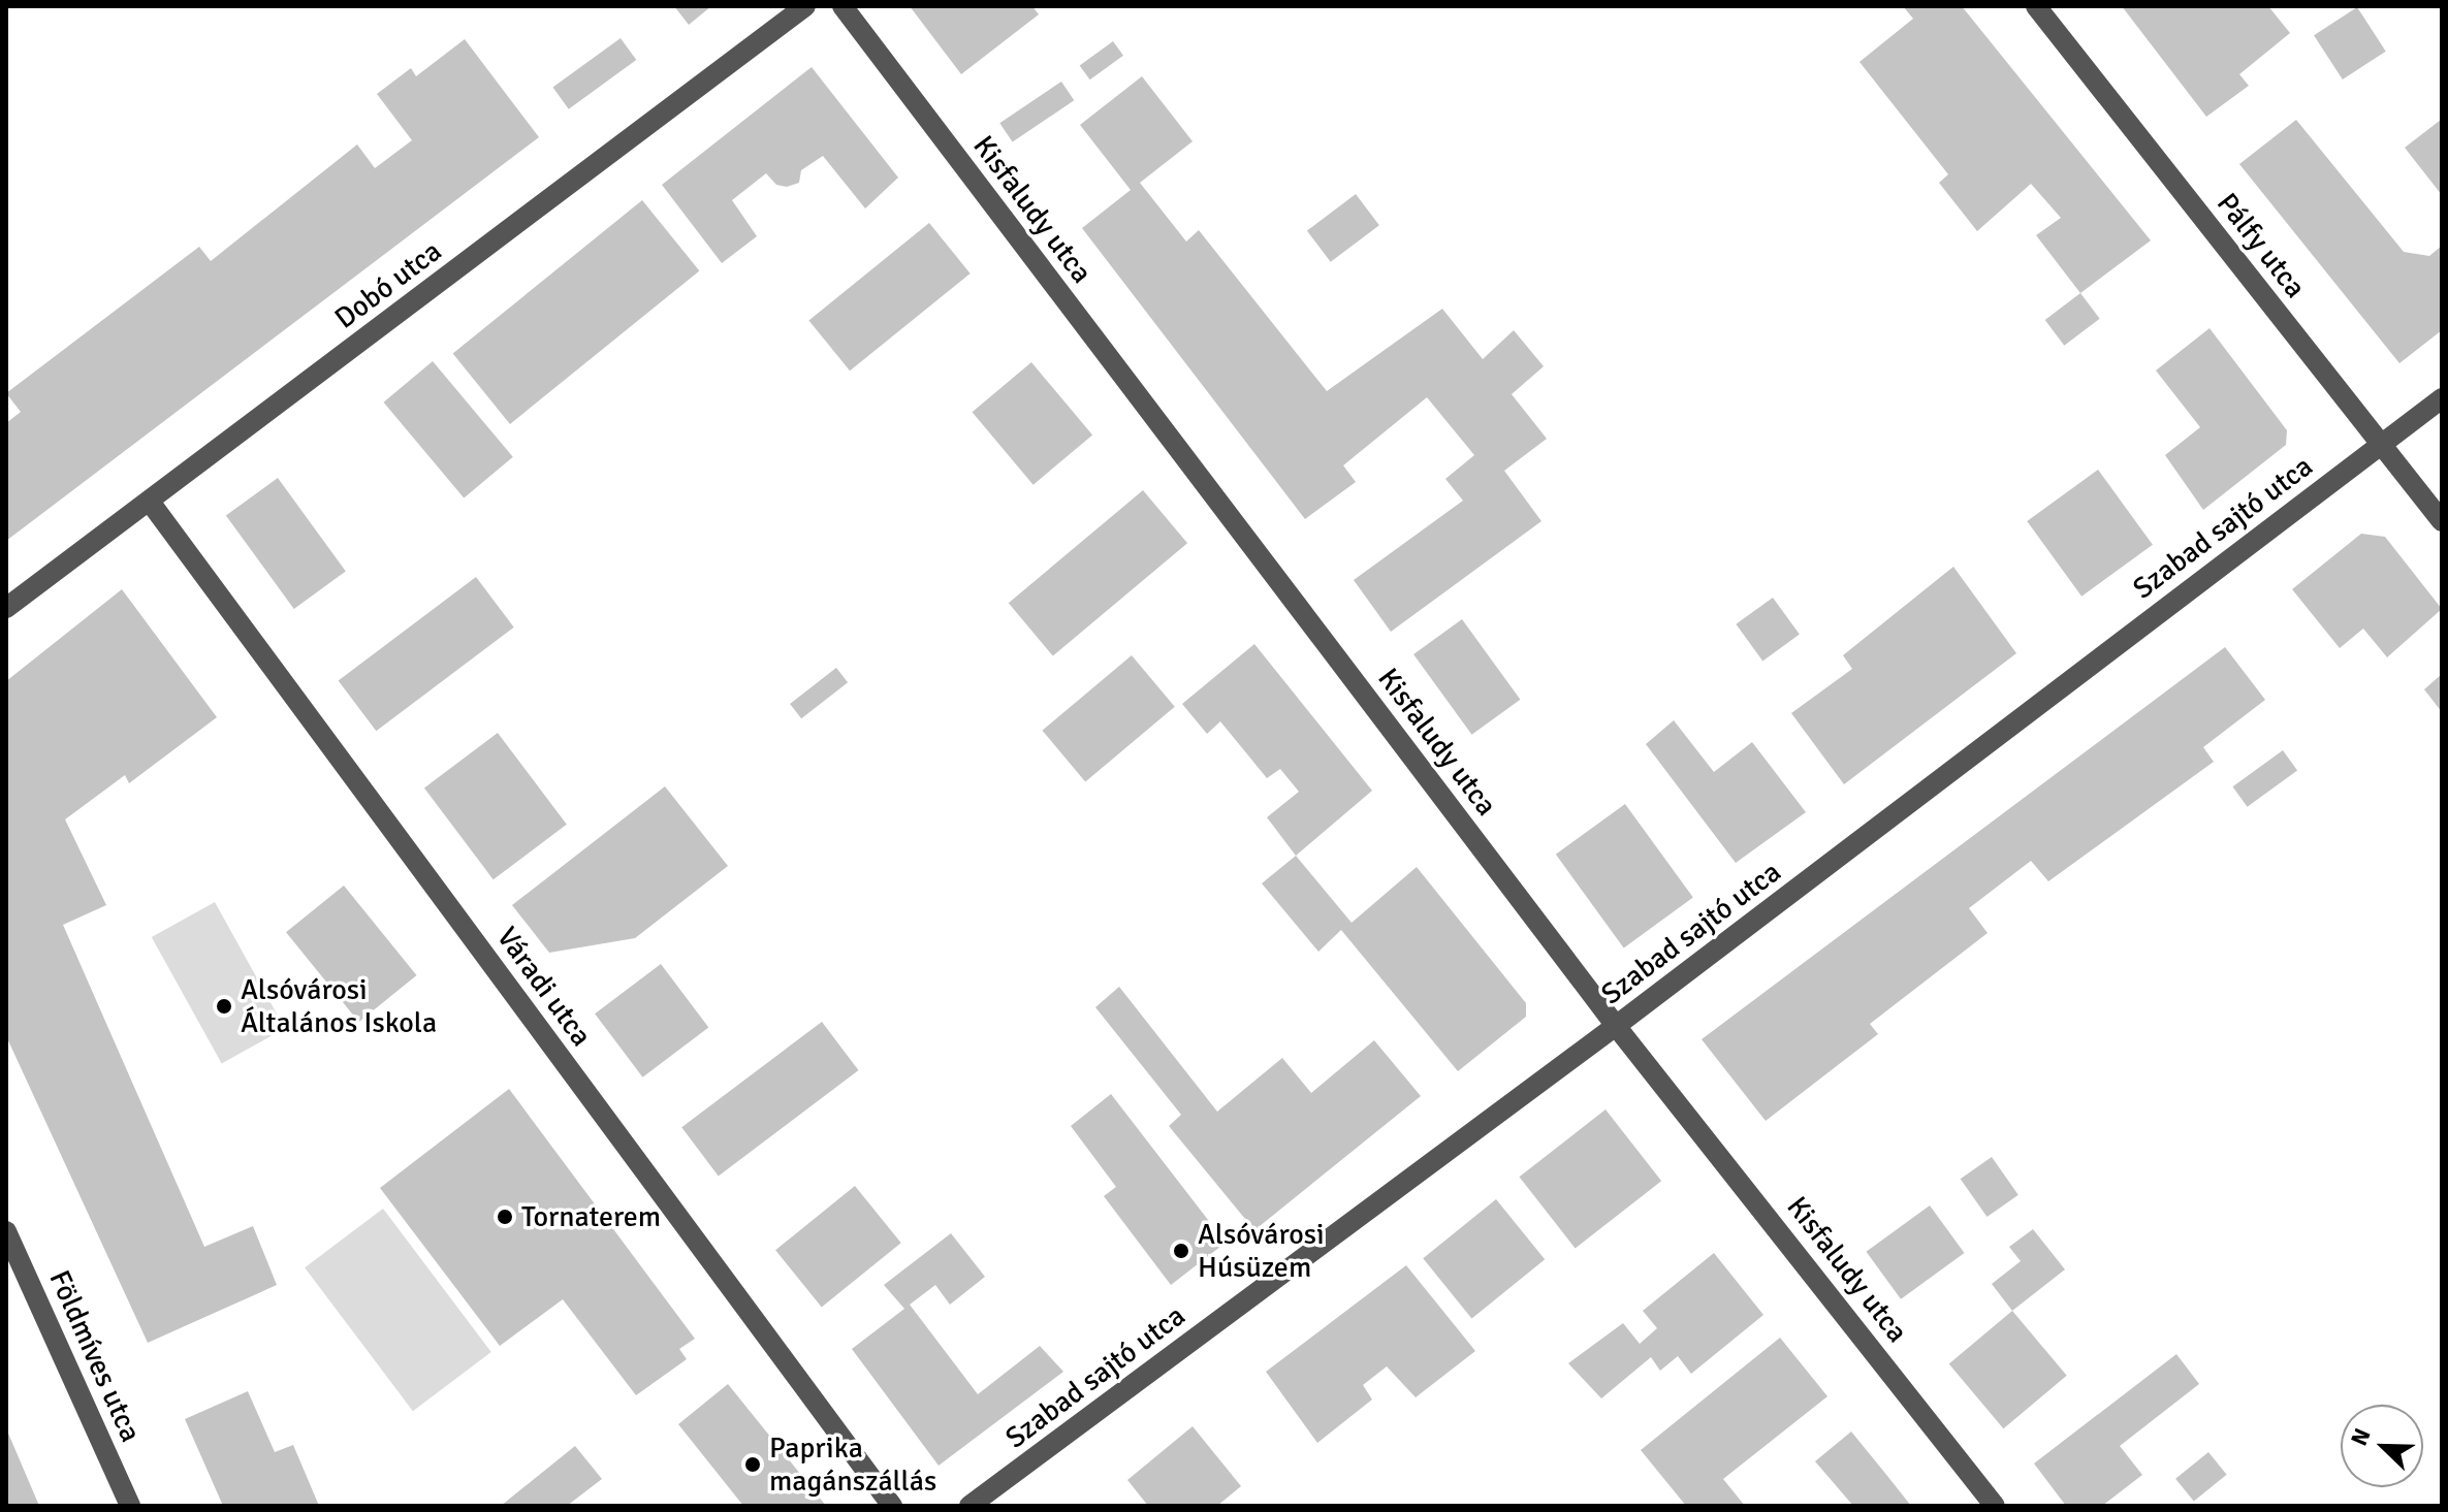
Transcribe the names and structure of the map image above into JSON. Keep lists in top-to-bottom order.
{
  "streets": {
    "street": [
      "Kisfaludy utca",
      "Pálfy utca",
      "Dobó utca",
      "Szabad sajtó utca",
      "Váradi utca",
      "Földmíves utca"
    ]
  },
  "crossings": [
    ["Kisfaludy utca", "Szabad sajtó utca"],
    ["Pálfy utca", "Szabad sajtó utca"],
    ["Dobó utca", "Váradi utca"]
  ],
  "places": [
    "Alsóvárosi Általános Iskola",
    "Tornaterem",
    "Alsóvárosi Húsüzem",
    "Paprika magánszállás"
  ],
  "north": "top left"
}
